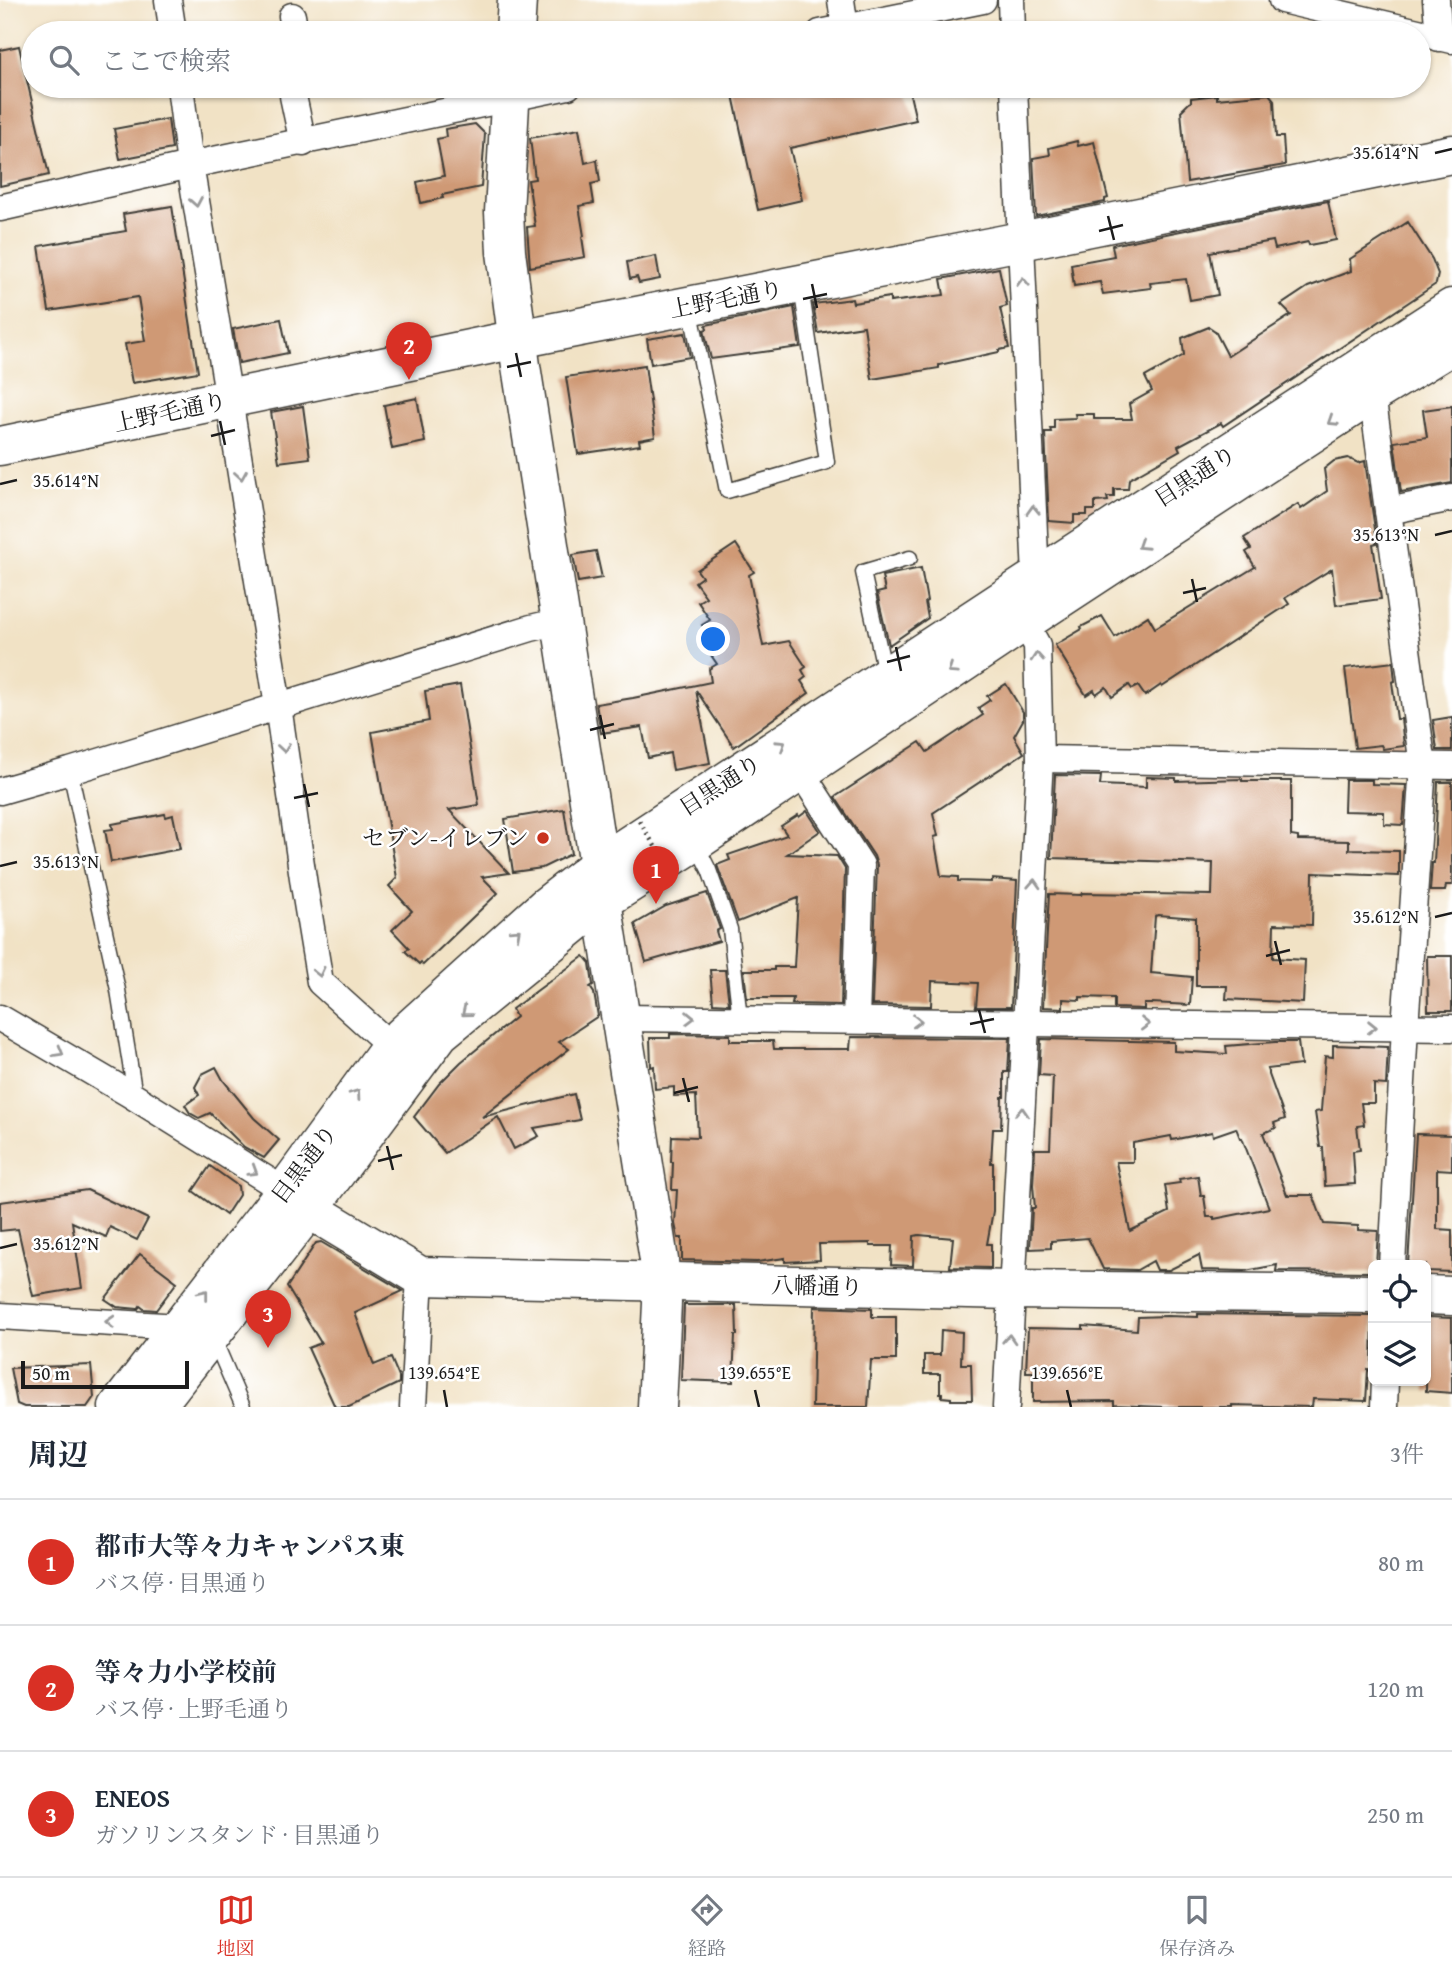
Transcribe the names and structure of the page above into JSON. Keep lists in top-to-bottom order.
{
  "streets": {
    "street": ["上野毛通り", "目黒通り", "八幡通り"]
  },
  "crossings": [
    ["目黒通り", "八幡通り"]
  ],
  "places": ["セブン-イレブン"],
  "scale_bar": "50 m",
  "page": {
    "search": "ここで検索",
    "pins": ["2", "1", "3"],
    "scale": "50 m",
    "heading": ["周辺", "3件"],
    "list": [
      {
        "mark": "1",
        "name": "都市大等々力キャンパス東",
        "note": "バス停 · 目黒通り",
        "value": "80 m"
      },
      {
        "mark": "2",
        "name": "等々力小学校前",
        "note": "バス停 · 上野毛通り",
        "value": "120 m"
      },
      {
        "mark": "3",
        "name": "ENEOS",
        "note": "ガソリンスタンド · 目黒通り",
        "value": "250 m"
      }
    ],
    "nav": ["地図", "経路", "保存済み"]
  },
  "coordinates": [
    "35.614°N",
    "35.613°N",
    "35.612°N",
    "139.654°E",
    "139.655°E",
    "139.656°E"
  ]
}
